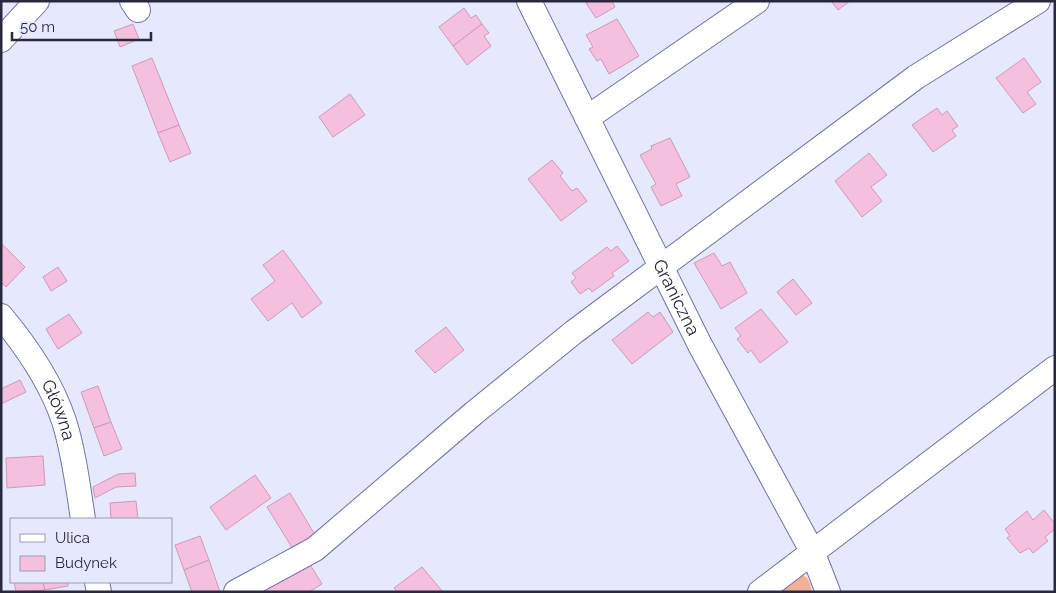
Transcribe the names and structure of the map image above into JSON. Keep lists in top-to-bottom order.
{
  "streets": {
    "street": ["Graniczna", "Główna"]
  },
  "legend": ["Ulica", "Budynek"],
  "scale_bar": "50 m"
}
